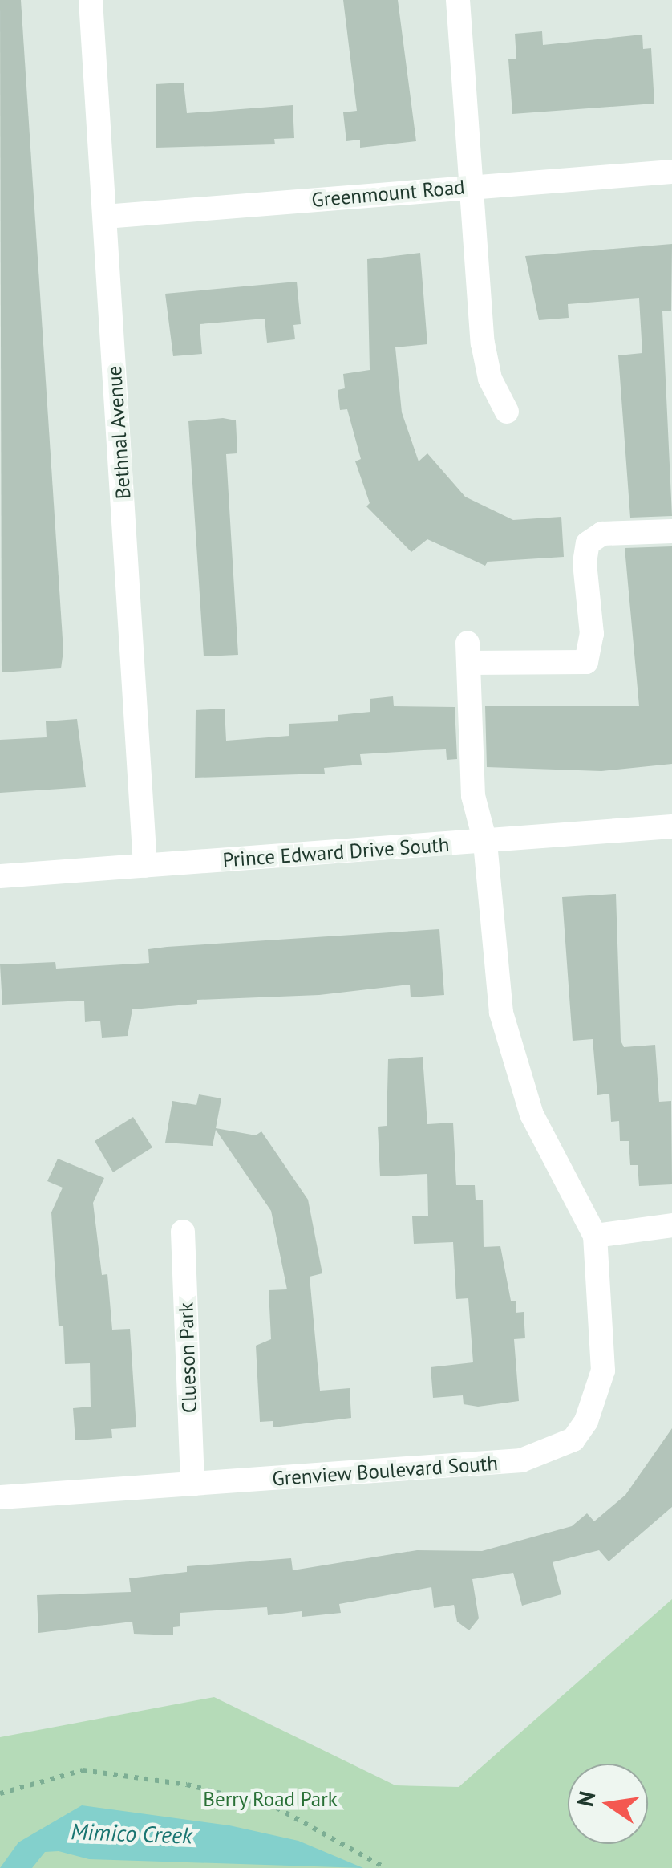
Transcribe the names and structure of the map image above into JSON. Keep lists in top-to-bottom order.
{
  "streets": {
    "street": [
      "Greenmount Road",
      "Bethnal Avenue",
      "Prince Edward Drive South",
      "Clueson Park",
      "Grenview Boulevard South"
    ]
  },
  "crossings": [
    ["Greenmount Road", "Bethnal Avenue"],
    ["Bethnal Avenue", "Prince Edward Drive South"],
    ["Prince Edward Drive South", "Grenview Boulevard South"],
    ["Clueson Park", "Grenview Boulevard South"]
  ],
  "water": ["Mimico Creek"],
  "parks": ["Berry Road Park"],
  "north": "left"
}
